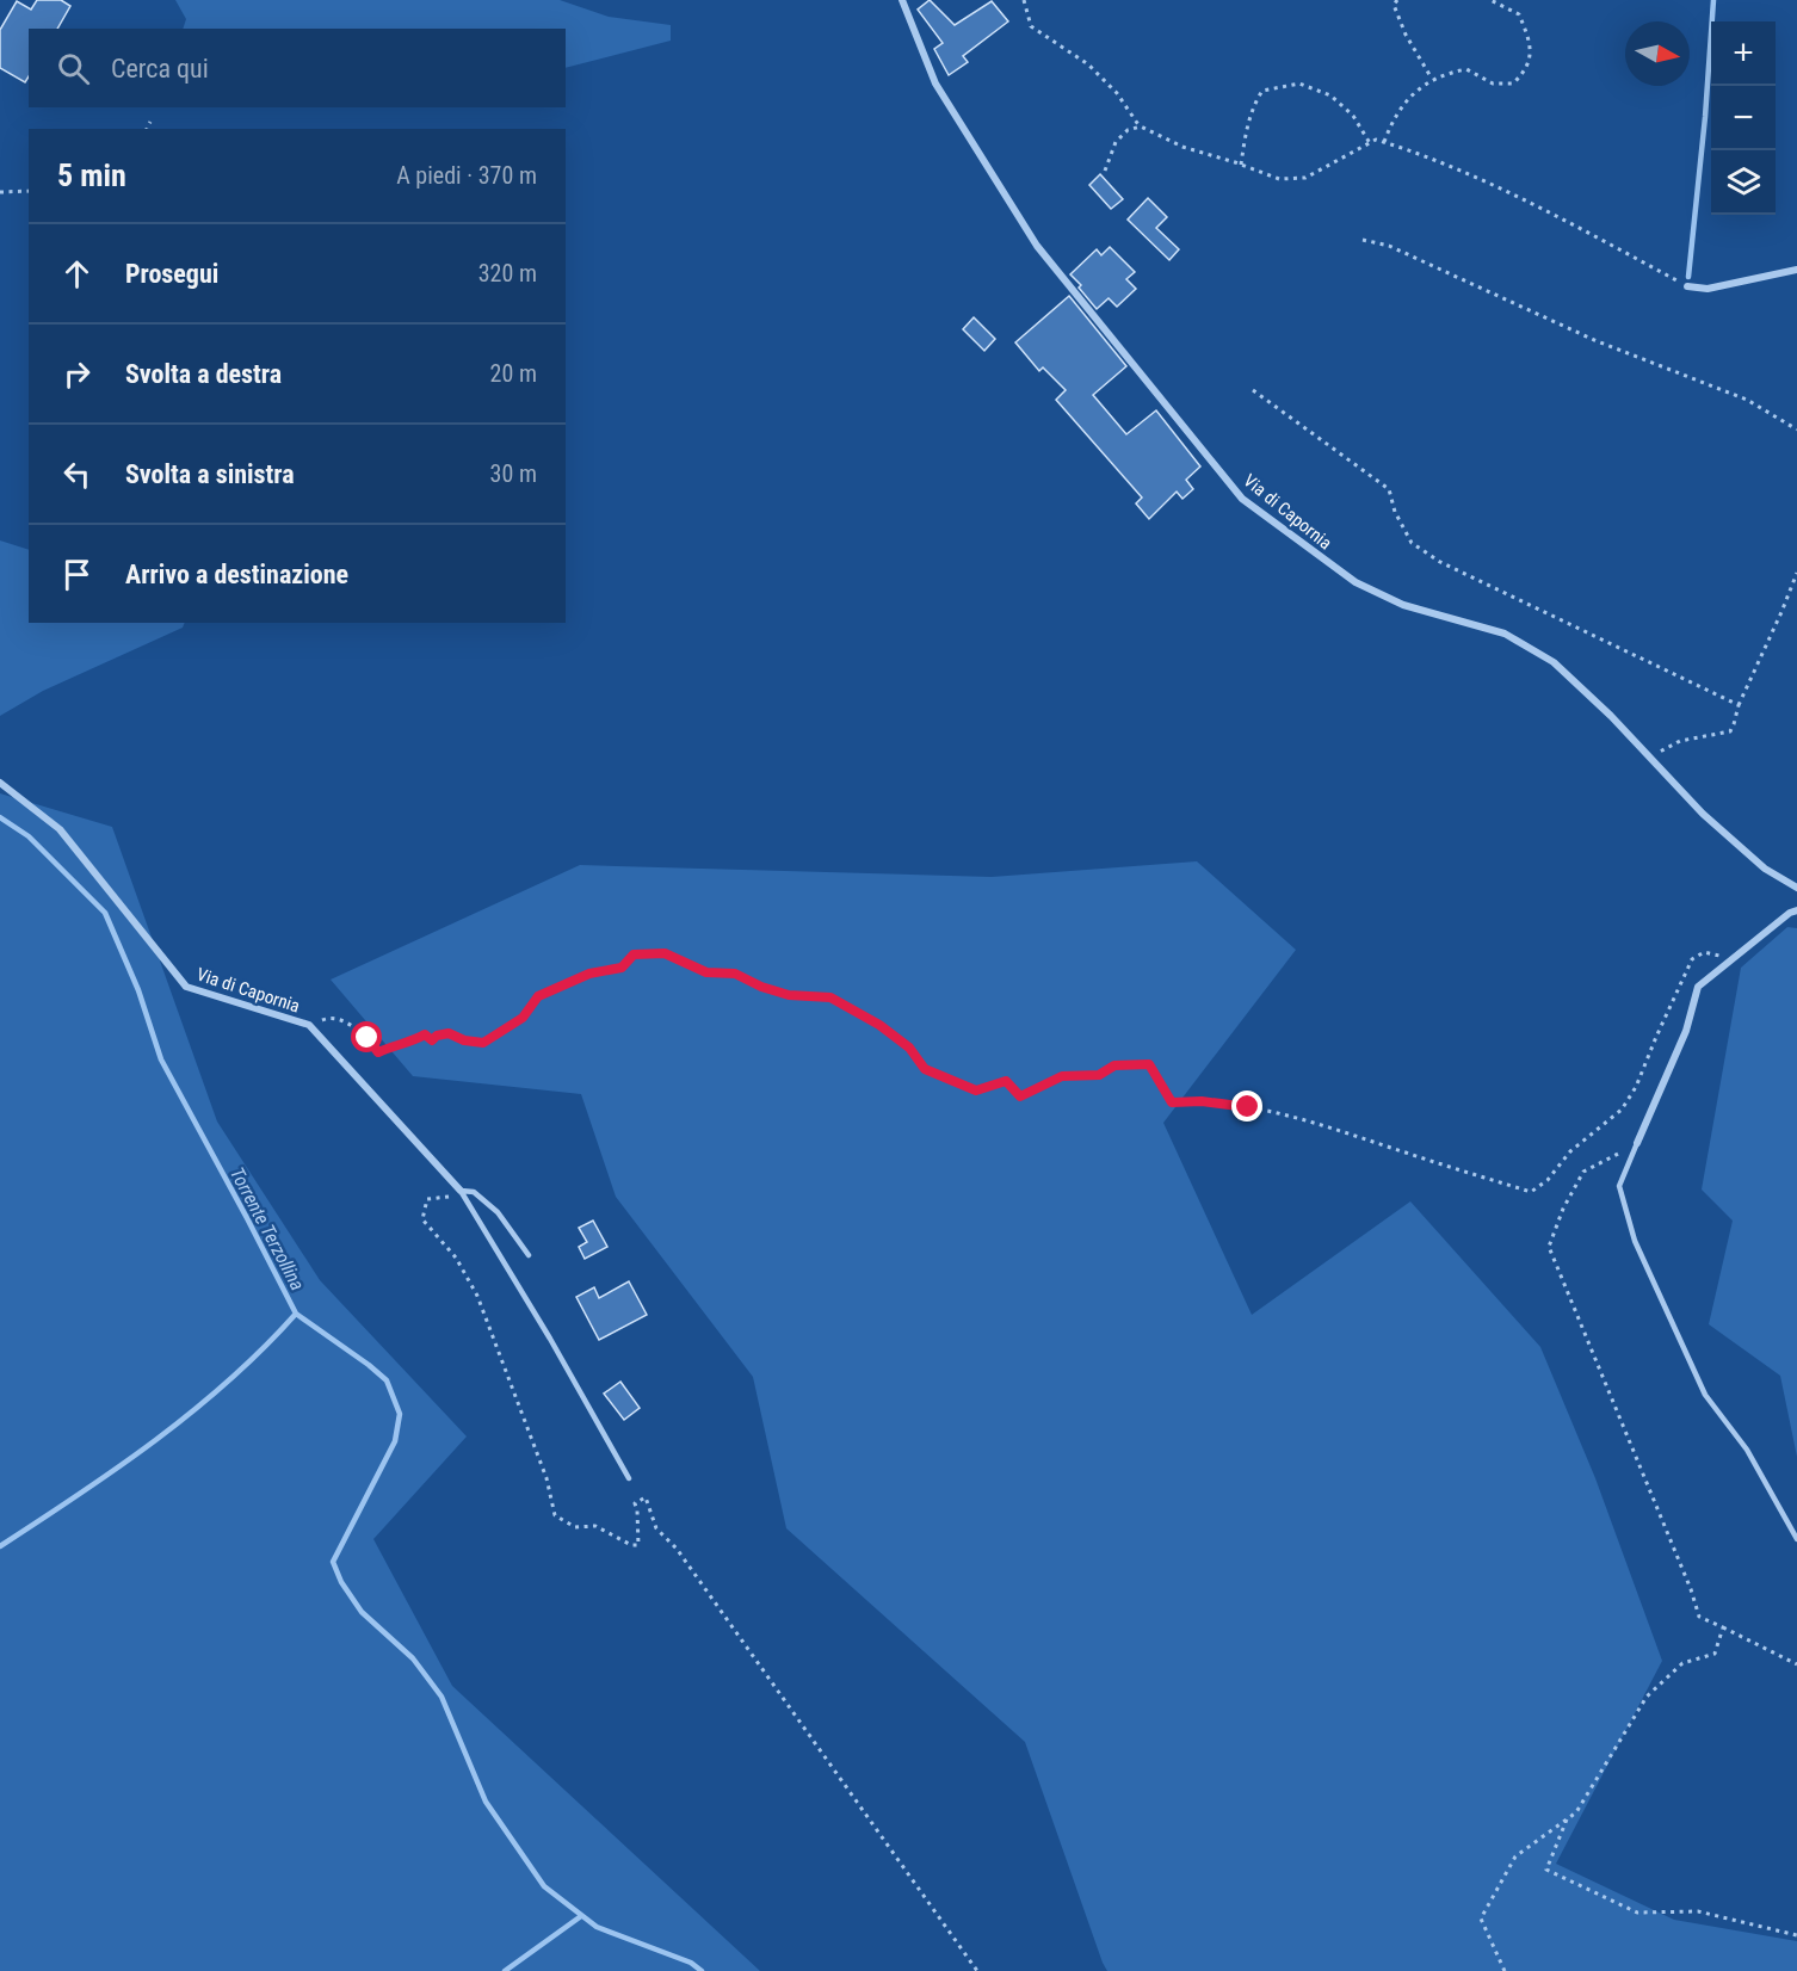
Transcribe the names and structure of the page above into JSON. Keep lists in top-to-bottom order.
{
  "streets": {
    "street": ["Via di Capornia"]
  },
  "water": ["Torrente Terzollina"],
  "north": "right",
  "page": {
    "map_buttons": ["+", "−"],
    "search": "Cerca qui",
    "heading": ["5 min", "A piedi · 370 m"],
    "list": [
      ["Prosegui", "320 m"],
      ["Svolta a destra", "20 m"],
      ["Svolta a sinistra", "30 m"],
      "Arrivo a destinazione"
    ]
  }
}
